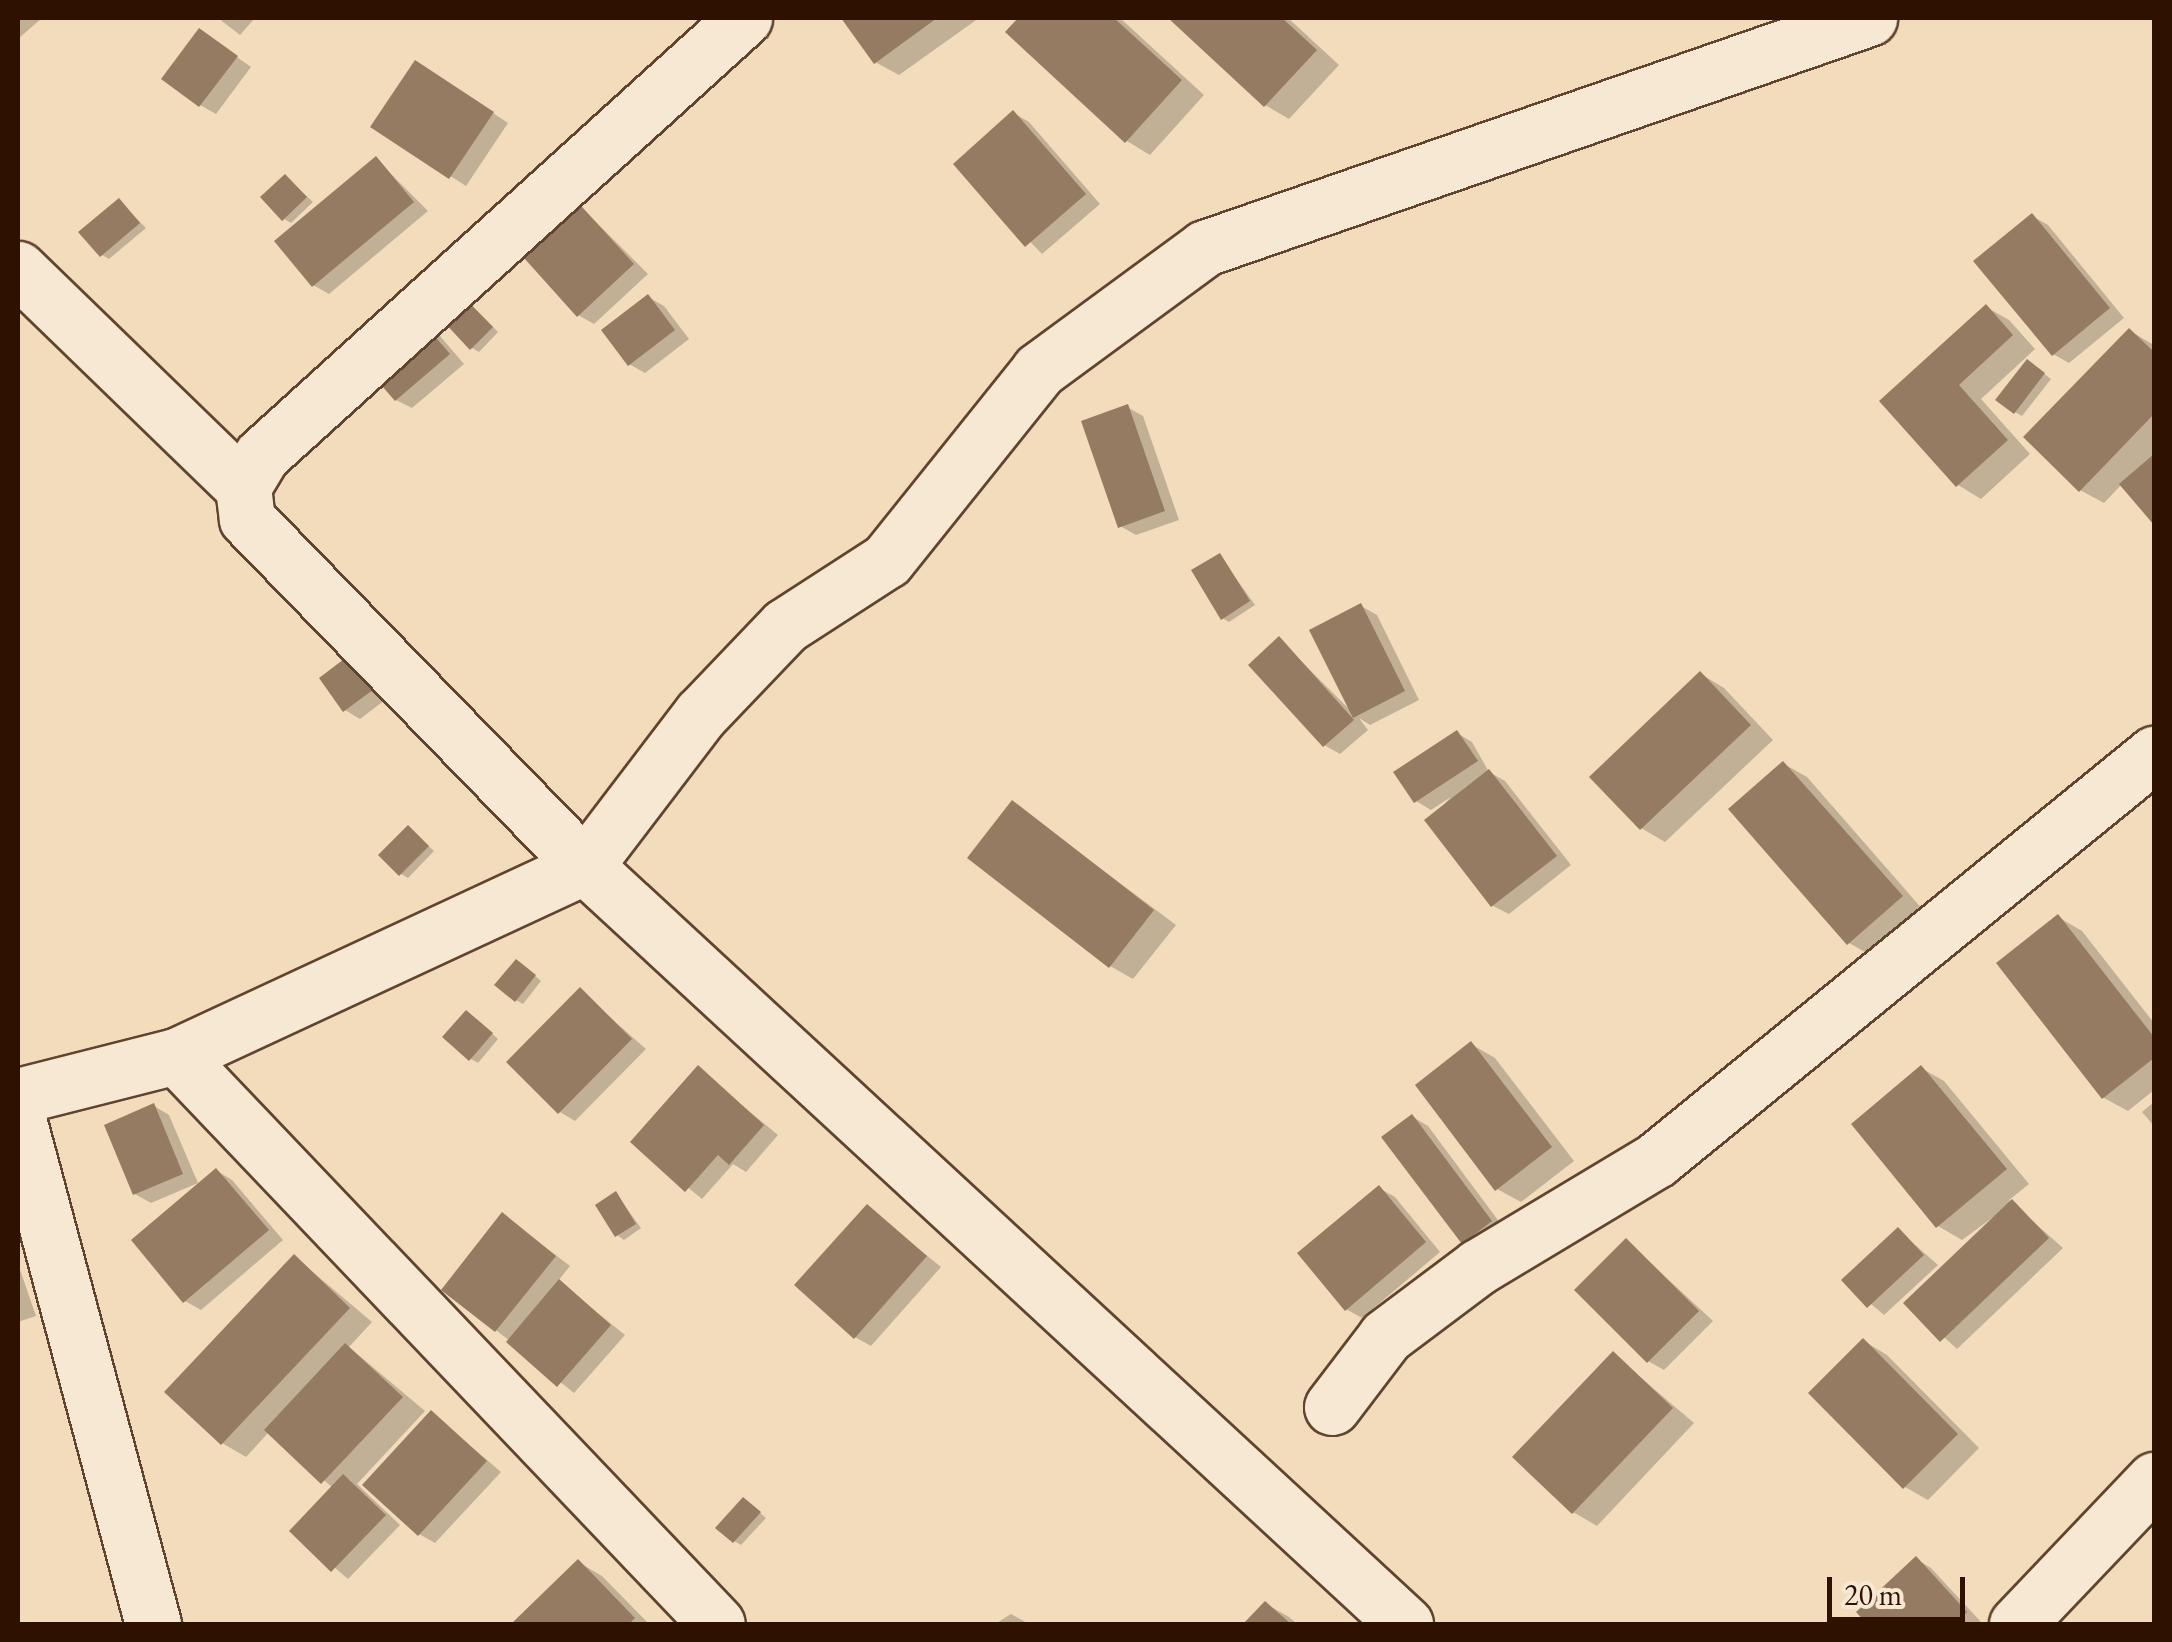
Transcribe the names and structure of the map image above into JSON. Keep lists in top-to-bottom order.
{
  "scale_bar": "20 m"
}
